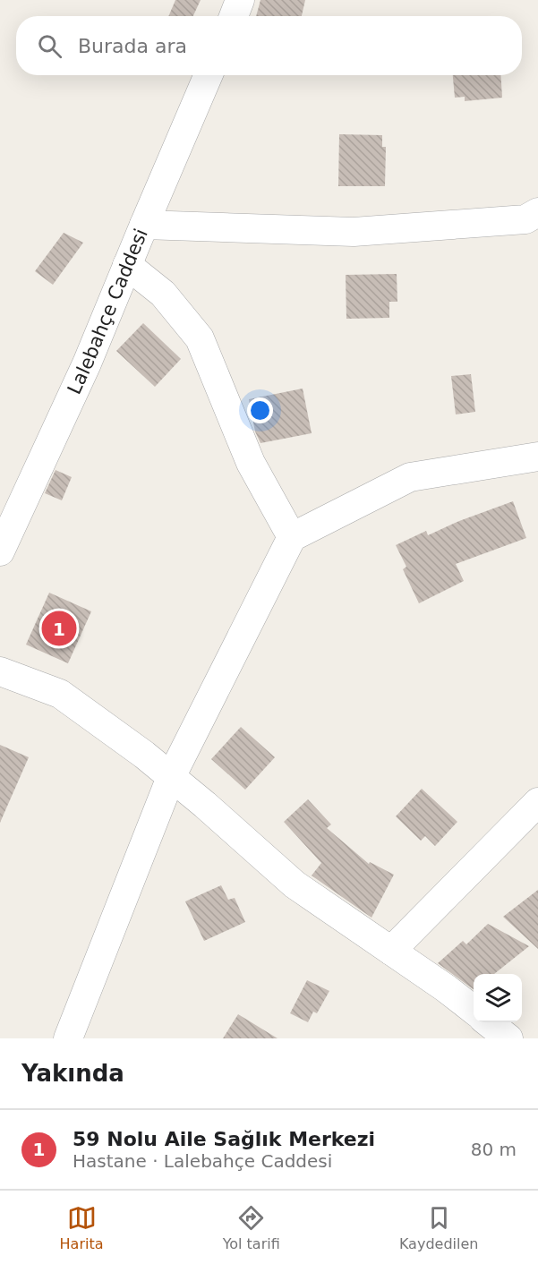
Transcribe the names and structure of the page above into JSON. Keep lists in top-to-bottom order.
{
  "streets": {
    "street": ["Lalebahçe Caddesi"]
  },
  "page": {
    "search": "Burada ara",
    "pins": "1",
    "heading": "Yakında",
    "list": [
      {
        "mark": "1",
        "name": "59 Nolu Aile Sağlık Merkezi",
        "note": "Hastane · Lalebahçe Caddesi",
        "value": "80 m"
      }
    ],
    "nav": ["Harita", "Yol tarifi", "Kaydedilen"]
  }
}
